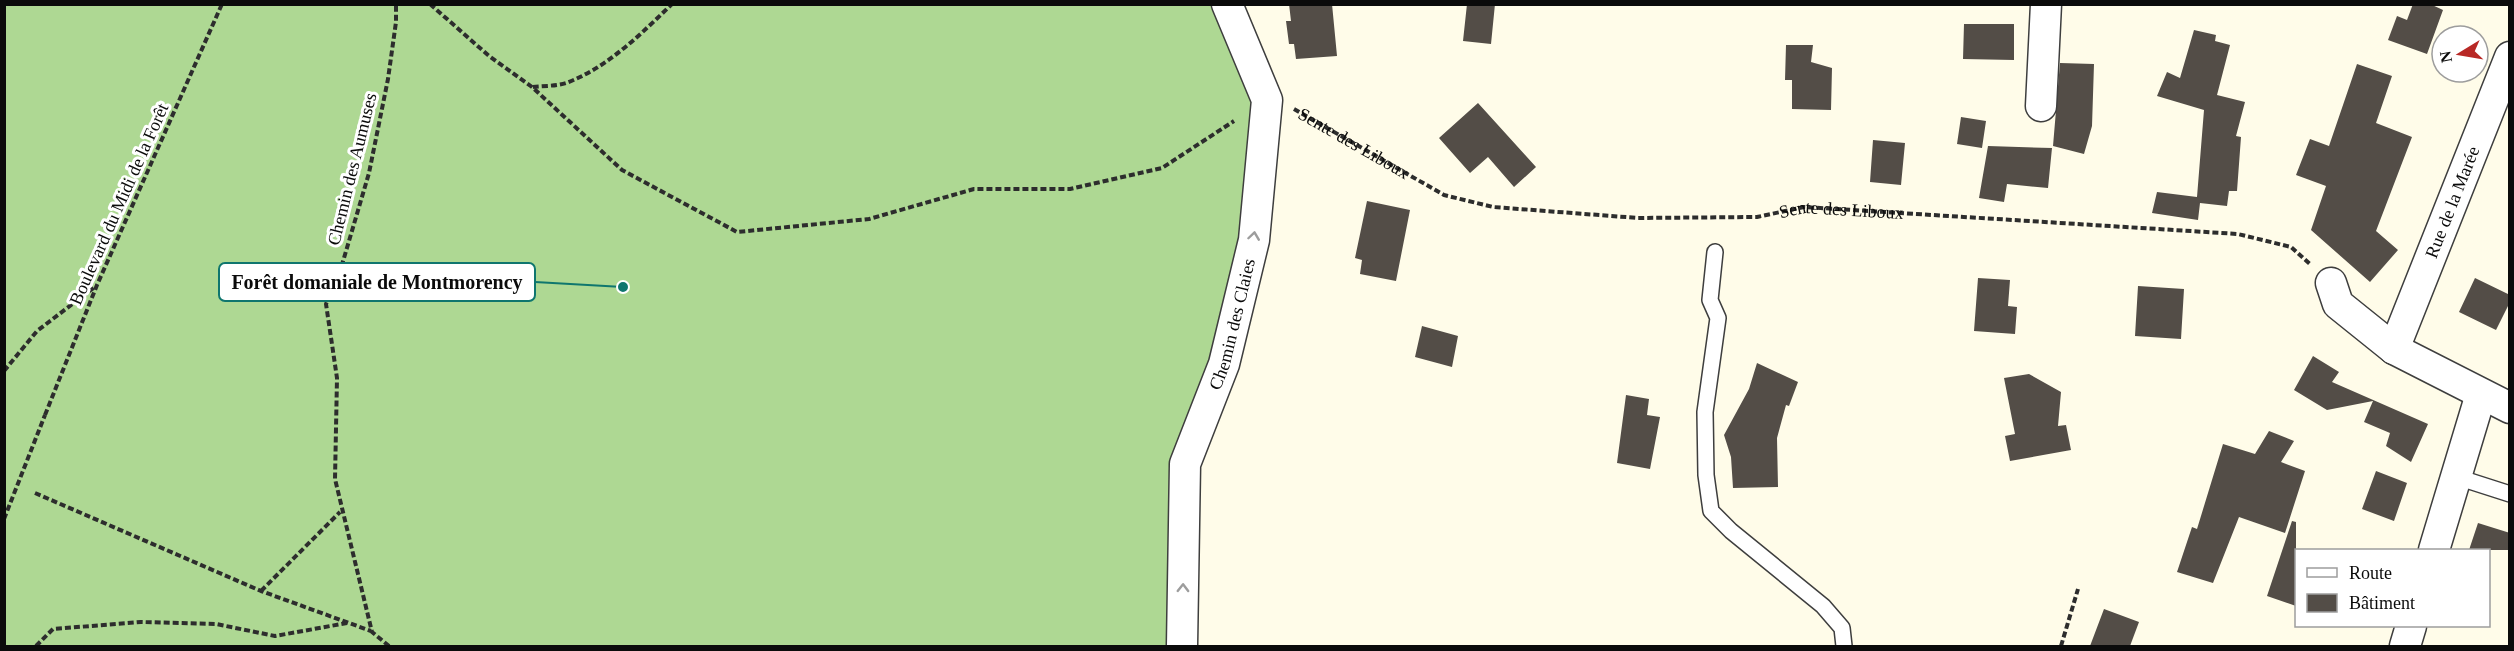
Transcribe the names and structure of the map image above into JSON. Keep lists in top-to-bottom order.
{
  "streets": {
    "street": ["Rue de la Marée", "Chemin des Claies"],
    "path": ["Sente des Liboux", "Chemin des Aumuses", "Boulevard du Midi de la Forêt"]
  },
  "crossings": [
    ["Sente des Liboux", "Chemin des Claies"]
  ],
  "one_way": ["Chemin des Claies"],
  "places": ["Forêt domaniale de Montmorency"],
  "legend": ["Route", "Bâtiment"],
  "north": "left"
}
